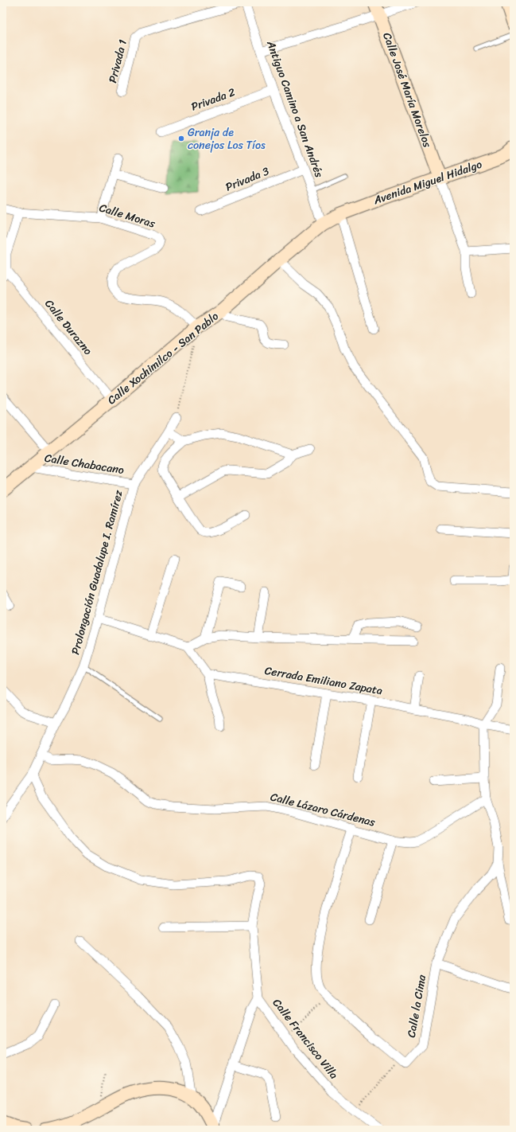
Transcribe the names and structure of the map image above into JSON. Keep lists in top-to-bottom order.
{
  "streets": {
    "main road": ["Calle José María Morelos", "Avenida Miguel Hidalgo", "Calle Xochimilco - San Pablo"],
    "street": [
      "Privada 1",
      "Privada 2",
      "Antiguo Camino a San Andrés",
      "Privada 3",
      "Calle Moras",
      "Calle Durazno",
      "Calle Chabacano",
      "Prolongación Guadalupe I. Ramírez",
      "Cerrada Emiliano Zapata",
      "Calle Lázaro Cárdenas",
      "Calle la Cima",
      "Calle Francisco Villa"
    ]
  },
  "crossings": [
    ["Privada 1", "Antiguo Camino a San Andrés"],
    ["Calle José María Morelos", "Avenida Miguel Hidalgo"],
    ["Privada 2", "Antiguo Camino a San Andrés"],
    ["Antiguo Camino a San Andrés", "Privada 3"],
    ["Antiguo Camino a San Andrés", "Avenida Miguel Hidalgo"],
    ["Antiguo Camino a San Andrés", "Calle Xochimilco - San Pablo"],
    ["Avenida Miguel Hidalgo", "Calle Xochimilco - San Pablo"],
    ["Calle Moras", "Calle Xochimilco - San Pablo"],
    ["Calle Durazno", "Calle Xochimilco - San Pablo"],
    ["Calle Xochimilco - San Pablo", "Calle Chabacano"],
    ["Calle Chabacano", "Prolongación Guadalupe I. Ramírez"],
    ["Prolongación Guadalupe I. Ramírez", "Calle Lázaro Cárdenas"],
    ["Prolongación Guadalupe I. Ramírez", "Calle Francisco Villa"]
  ],
  "places": ["Granja de conejos Los Tíos"]
}
